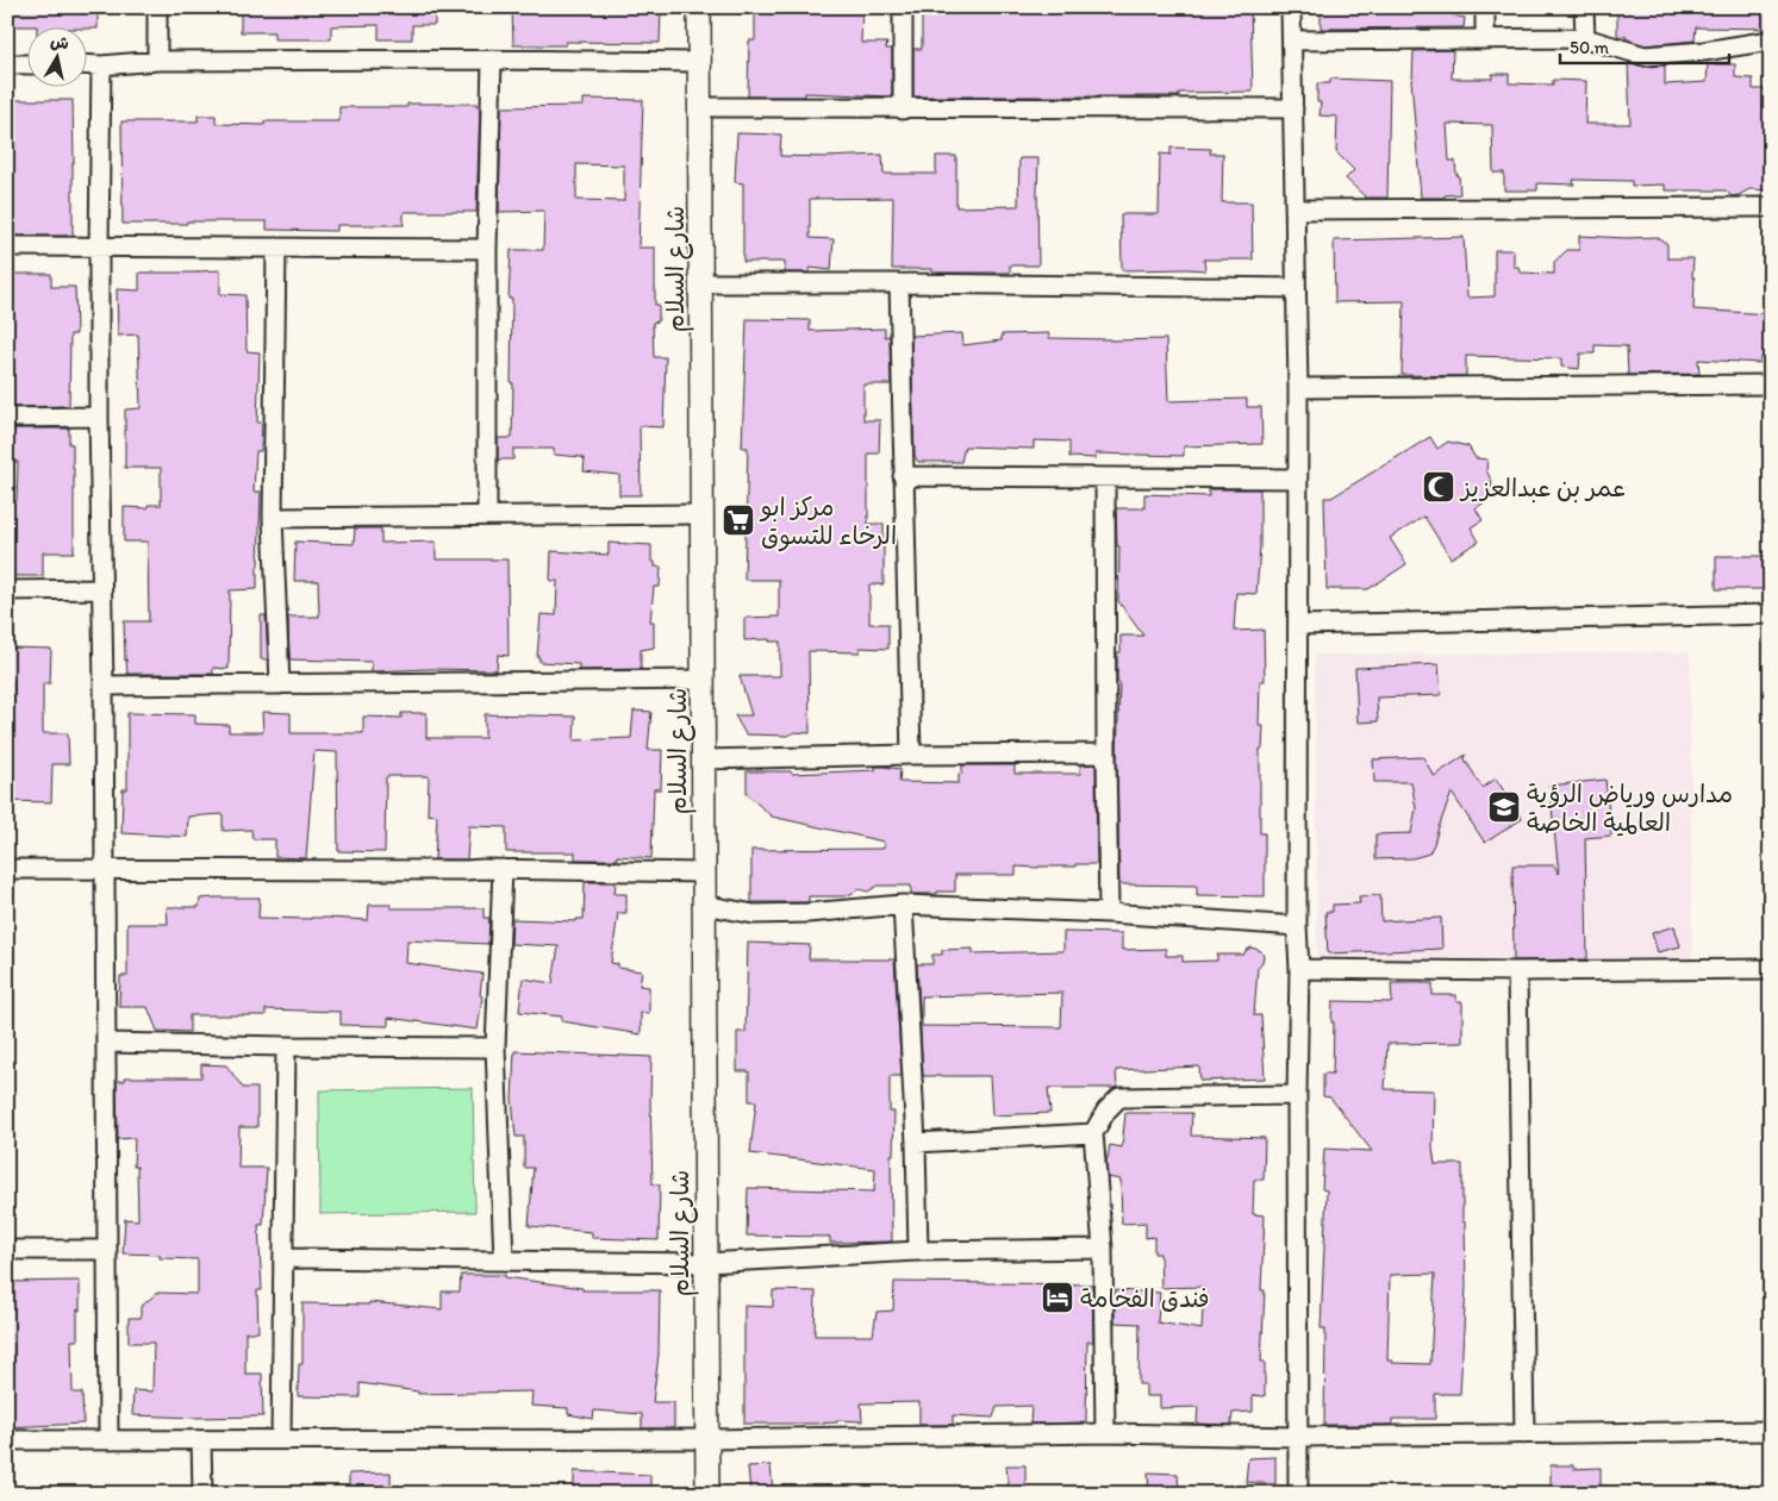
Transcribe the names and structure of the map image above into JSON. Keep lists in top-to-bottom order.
{
  "streets": {
    "street": ["شارع السلام"]
  },
  "places": {
    "mosque": ["عمر بن عبدالعزيز"],
    "supermarket": ["مركز ابو الرخاء للتسوق"],
    "school or university": ["مدارس ورياض الرؤية العالمية الخاصة"],
    "hotel": ["فندق الفخامة"]
  },
  "scale_bar": "50 m",
  "north": "top"
}
